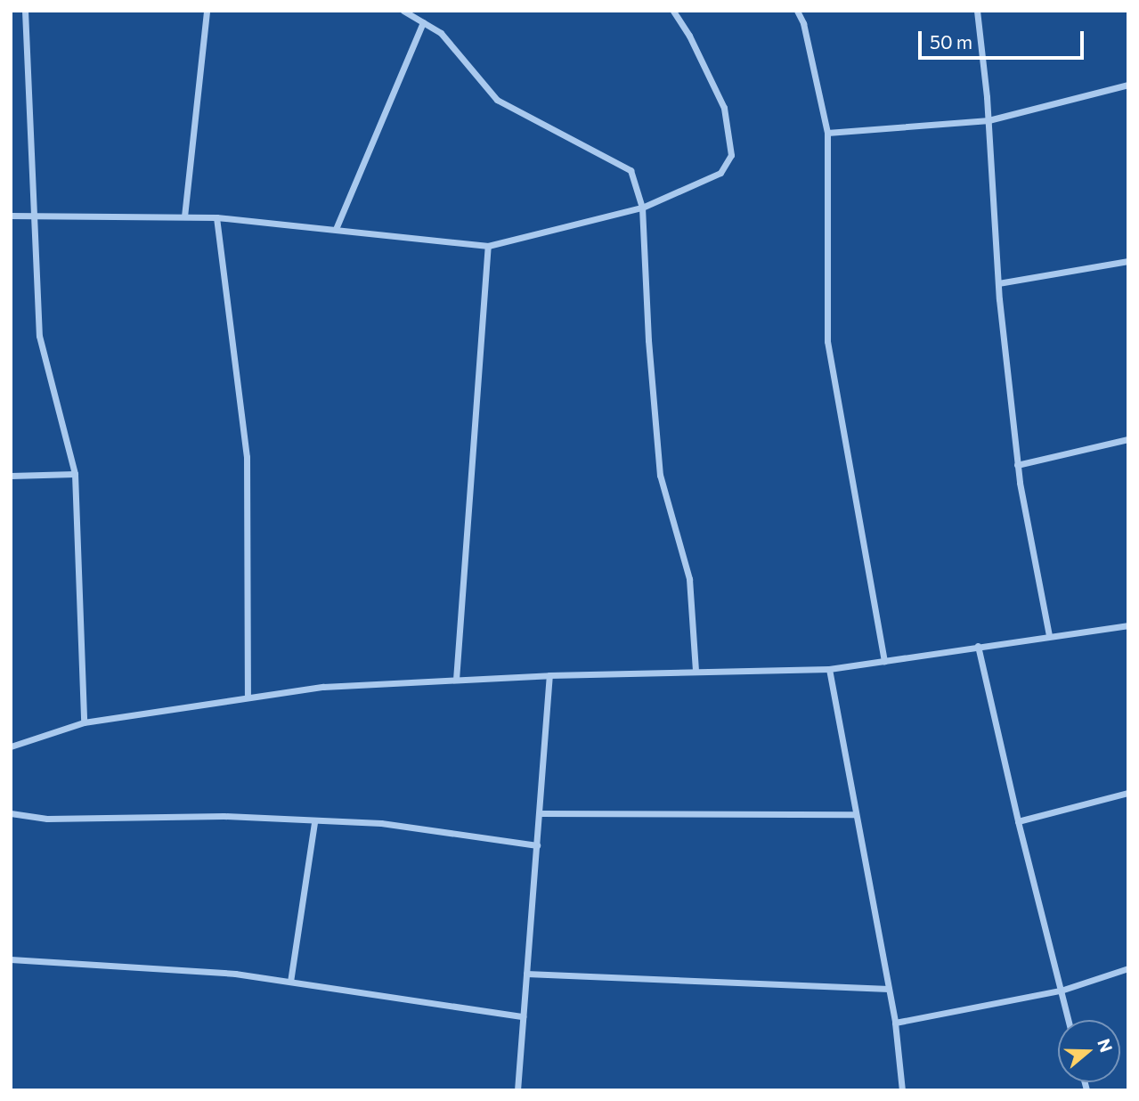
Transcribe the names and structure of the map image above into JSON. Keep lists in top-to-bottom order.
{
  "scale_bar": "50 m",
  "north": "right"
}
